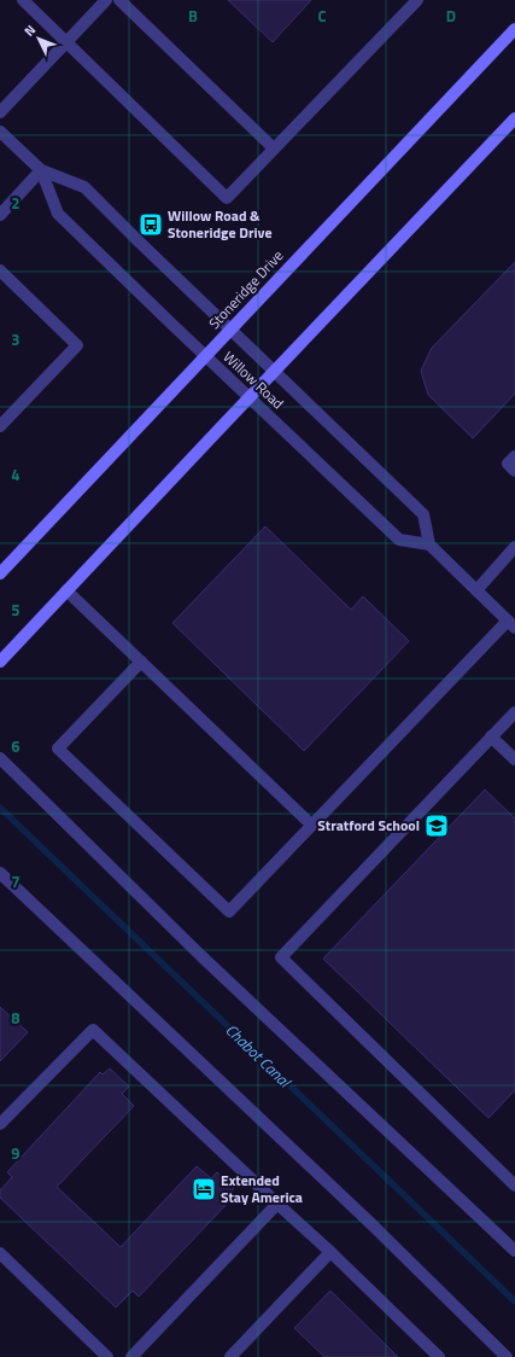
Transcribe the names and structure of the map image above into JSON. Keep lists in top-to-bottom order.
{
  "streets": {
    "main road": ["Stoneridge Drive"],
    "street": ["Willow Road"]
  },
  "crossings": [
    ["Stoneridge Drive", "Willow Road"]
  ],
  "water": ["Chabot Canal"],
  "places": {
    "bus stop": ["Willow Road & Stoneridge Drive"],
    "school or university": ["Stratford School"],
    "hotel": ["Extended Stay America"]
  },
  "north": "top left",
  "grid": {
    "columns": ["B", "C", "D"],
    "rows": [
      "2",
      "3",
      "4",
      "5",
      "6",
      "7",
      "8",
      "9"
    ]
  }
}
